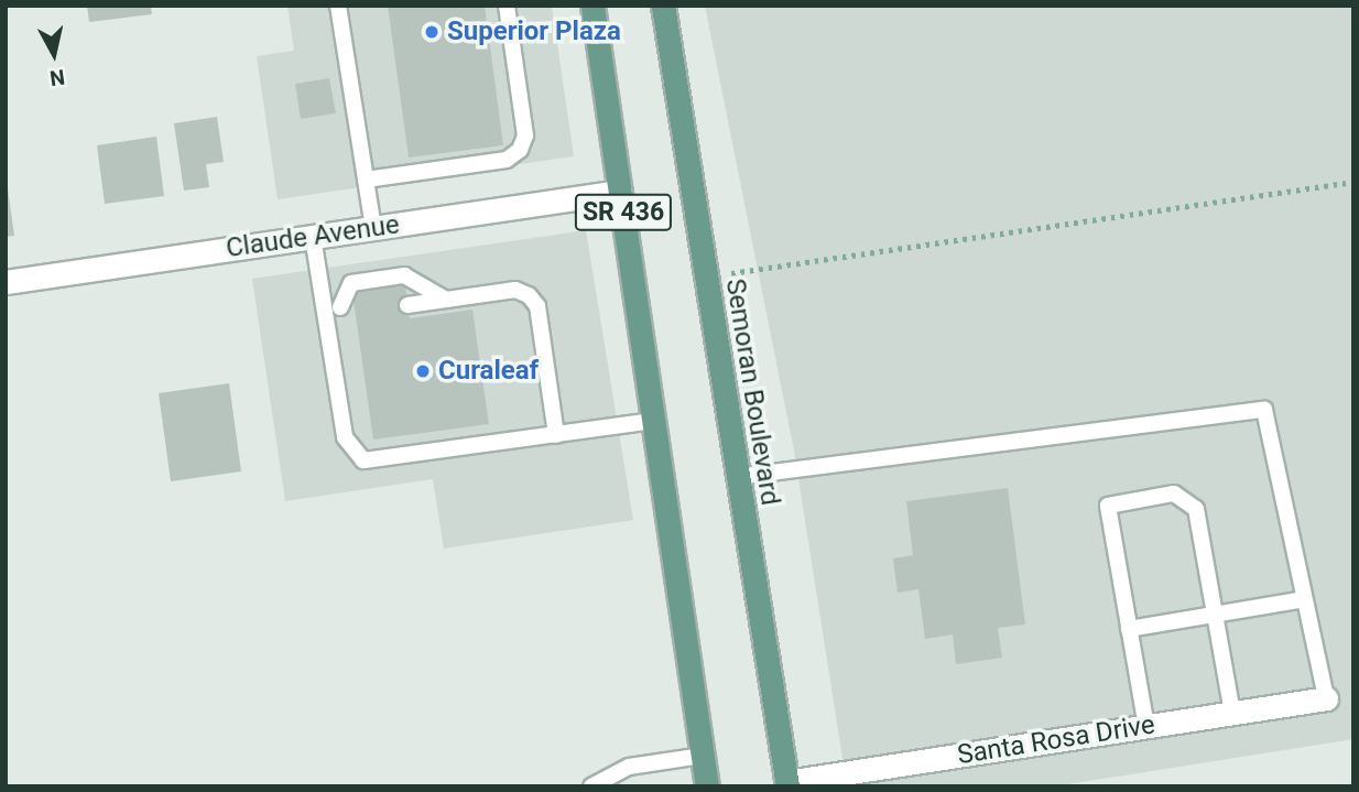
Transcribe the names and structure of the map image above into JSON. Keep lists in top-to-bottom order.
{
  "streets": {
    "main road": ["SR 436", "Semoran Boulevard"],
    "street": ["Claude Avenue", "Santa Rosa Drive"]
  },
  "crossings": [
    ["SR 436", "Claude Avenue"],
    ["Semoran Boulevard", "Santa Rosa Drive"]
  ],
  "places": ["Superior Plaza", "Curaleaf"],
  "north": "bottom"
}
